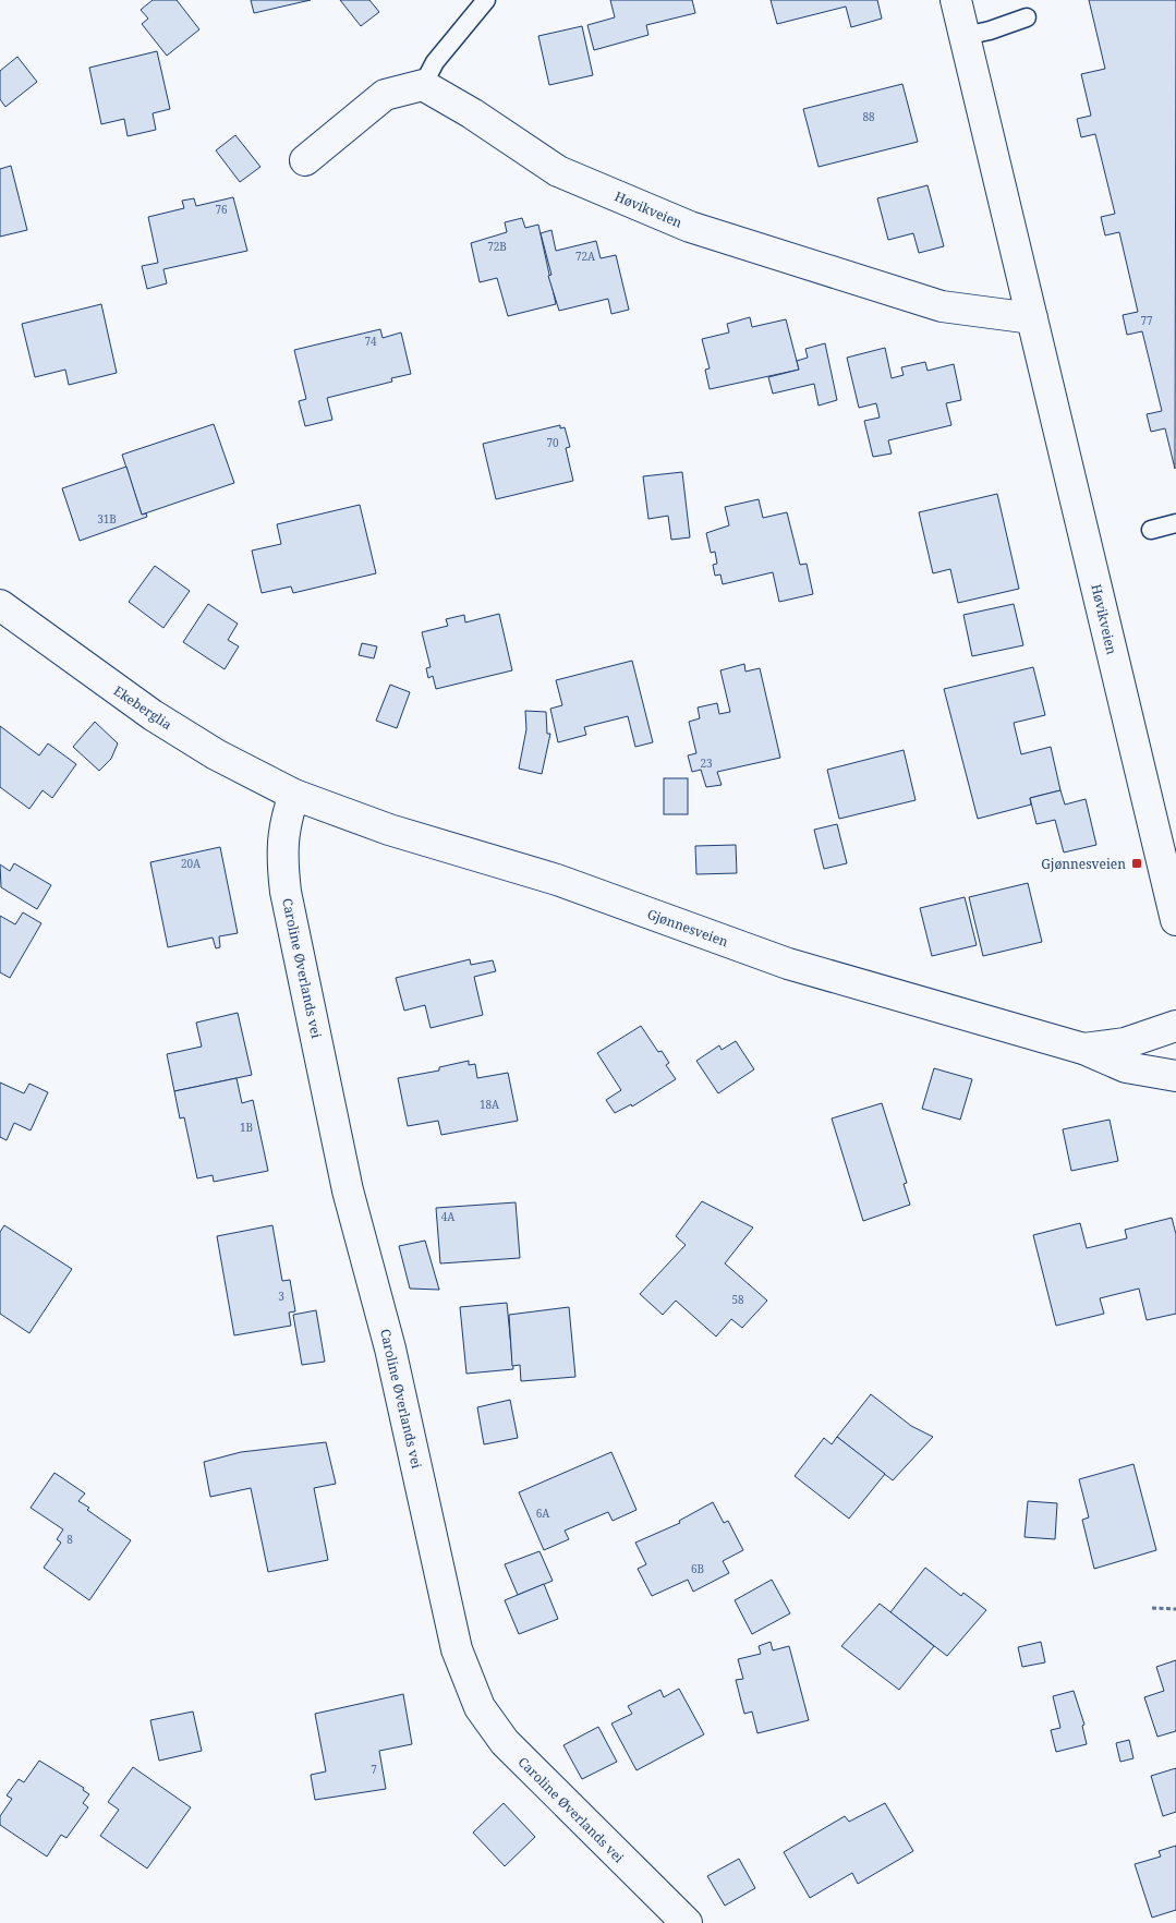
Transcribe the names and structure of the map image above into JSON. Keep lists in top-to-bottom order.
{
  "streets": {
    "street": [
      "Høvikveien",
      "Ekeberglia",
      "Gjønnesveien",
      "Caroline Øverlands vei"
    ]
  },
  "crossings": [
    ["Ekeberglia", "Gjønnesveien"],
    ["Ekeberglia", "Caroline Øverlands vei"],
    ["Gjønnesveien", "Caroline Øverlands vei"]
  ],
  "places": {
    "transit": ["Gjønnesveien"]
  },
  "house_numbers": [
    "88",
    "76",
    "72B",
    "72A",
    "77",
    "74",
    "70",
    "31B",
    "23",
    "20A",
    "18A",
    "1B",
    "4A",
    "3",
    "58",
    "6A",
    "8",
    "6B",
    "7"
  ]
}
